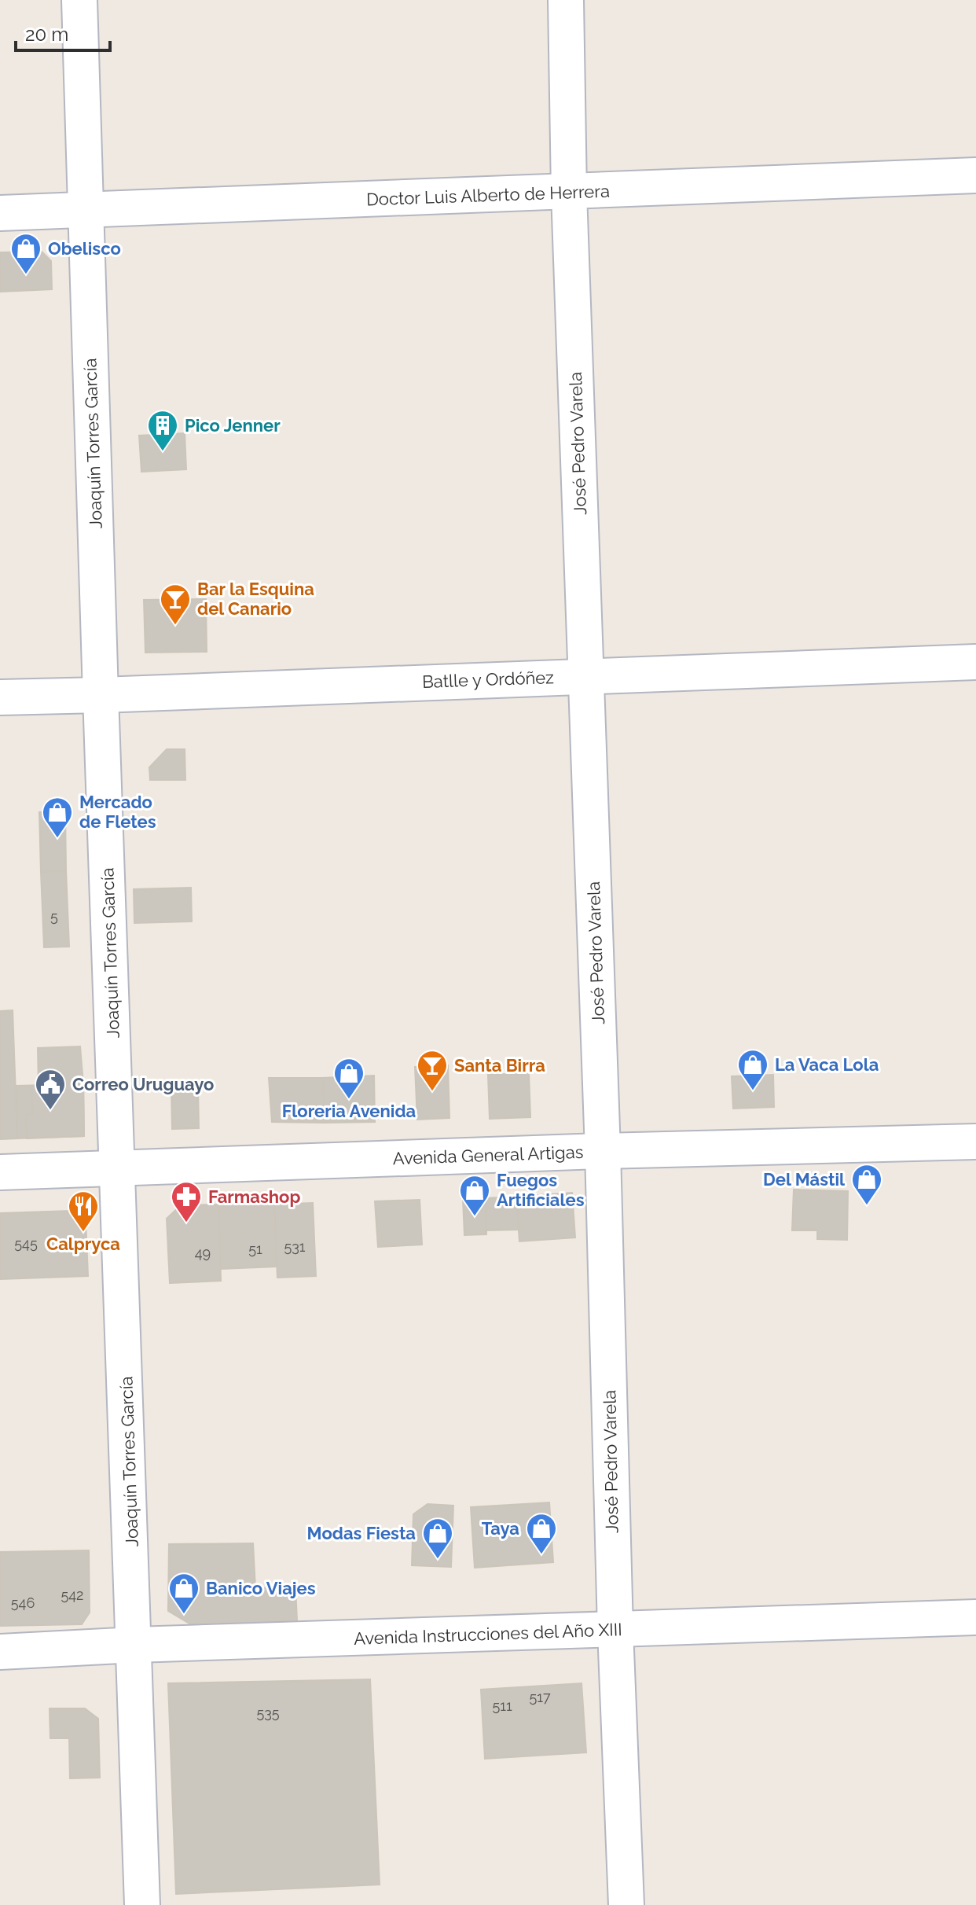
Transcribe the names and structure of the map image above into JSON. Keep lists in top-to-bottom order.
{
  "streets": {
    "street": [
      "Doctor Luis Alberto de Herrera",
      "Joaquín Torres García",
      "José Pedro Varela",
      "Batlle y Ordóñez",
      "Avenida General Artigas",
      "Avenida Instrucciones del Año XIII"
    ]
  },
  "crossings": [
    ["Doctor Luis Alberto de Herrera", "Joaquín Torres García"],
    ["Doctor Luis Alberto de Herrera", "José Pedro Varela"],
    ["Joaquín Torres García", "Batlle y Ordóñez"],
    ["Joaquín Torres García", "Avenida General Artigas"],
    ["Joaquín Torres García", "Avenida Instrucciones del Año XIII"],
    ["José Pedro Varela", "Batlle y Ordóñez"],
    ["José Pedro Varela", "Avenida General Artigas"],
    ["José Pedro Varela", "Avenida Instrucciones del Año XIII"]
  ],
  "places": {
    "shop": [
      "Obelisco",
      "Mercado de Fletes",
      "La Vaca Lola",
      "Floreria Avenida",
      "Del Mástil",
      "Fuegos Artificiales",
      "Taya",
      "Modas Fiesta",
      "Banico Viajes"
    ],
    "building": ["Pico Jenner"],
    "bar": ["Bar la Esquina del Canario", "Santa Birra"],
    "public building": ["Correo Uruguayo"],
    "pharmacy": ["Farmashop"],
    "restaurant": ["Calpryca"]
  },
  "house_numbers": [
    "5",
    "545",
    "531",
    "51",
    "49",
    "542",
    "546",
    "517",
    "511",
    "535"
  ],
  "scale_bar": "20 m"
}
